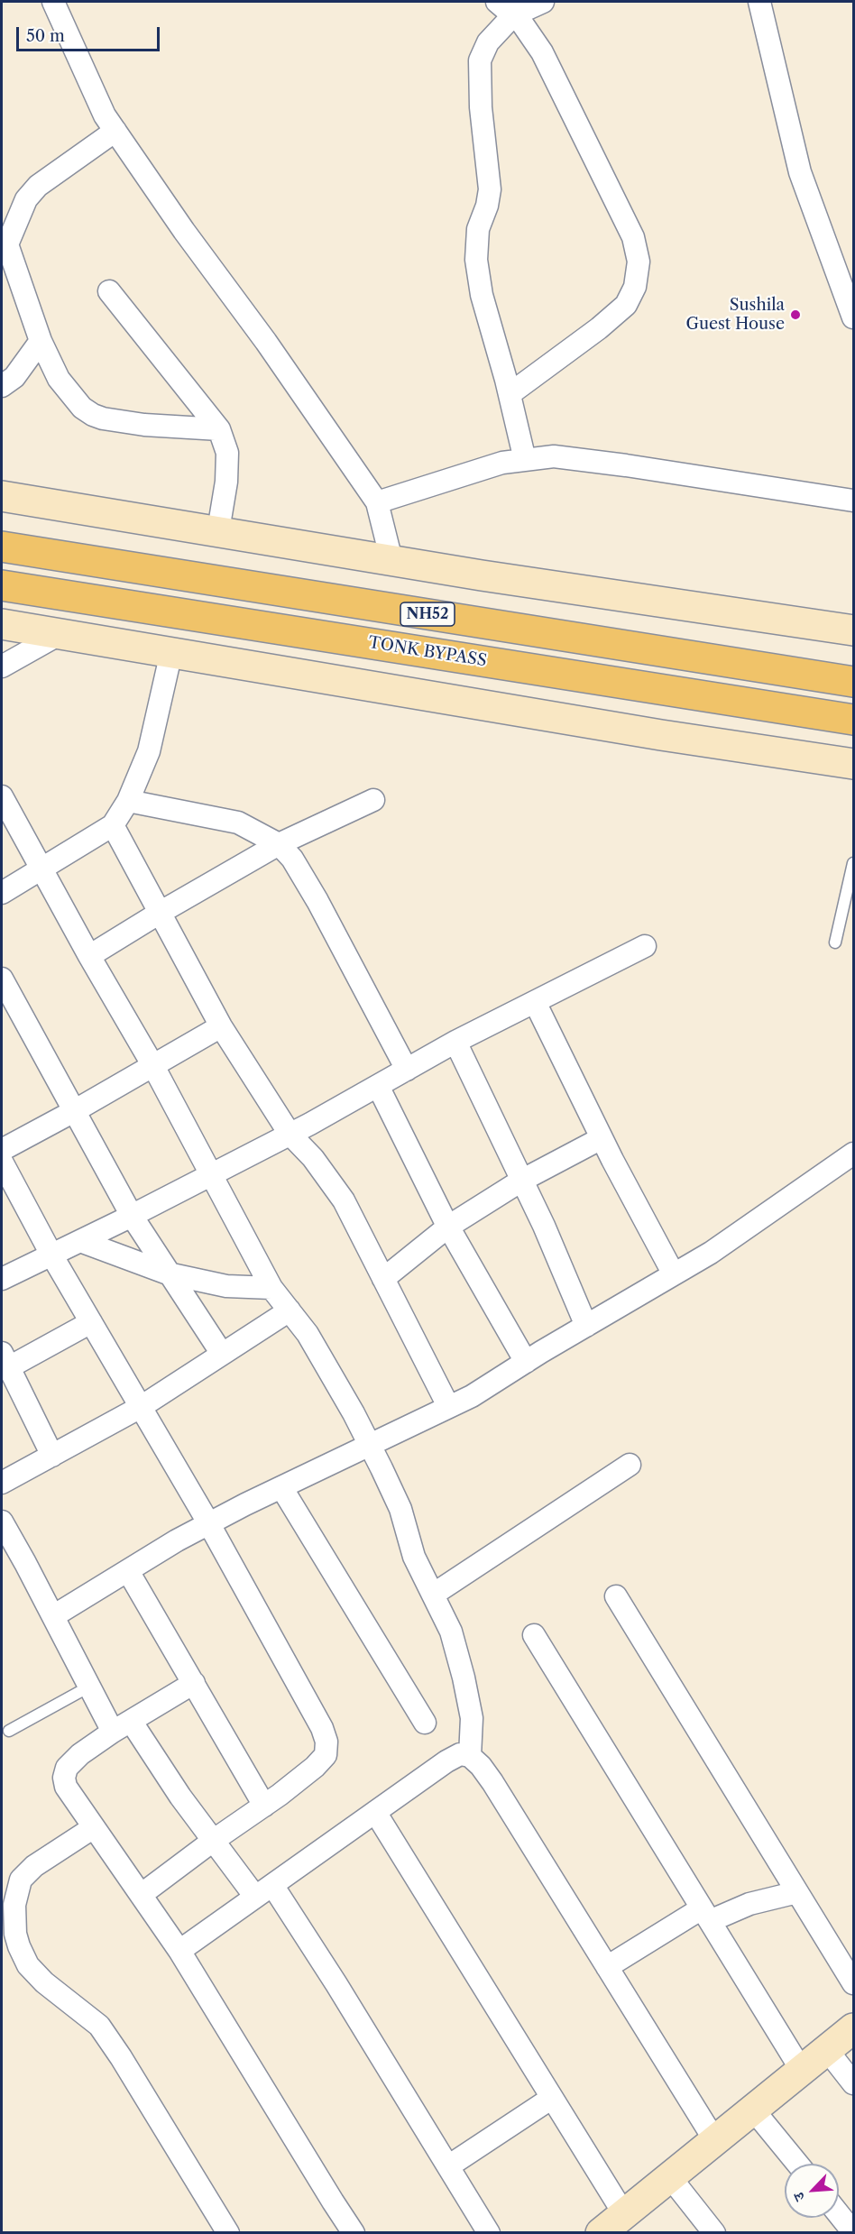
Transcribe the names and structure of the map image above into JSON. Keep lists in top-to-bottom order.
{
  "streets": {
    "highway": ["NH52", "TONK BYPASS"]
  },
  "places": ["Sushila Guest House"],
  "scale_bar": "50 m",
  "north": "bottom left"
}
